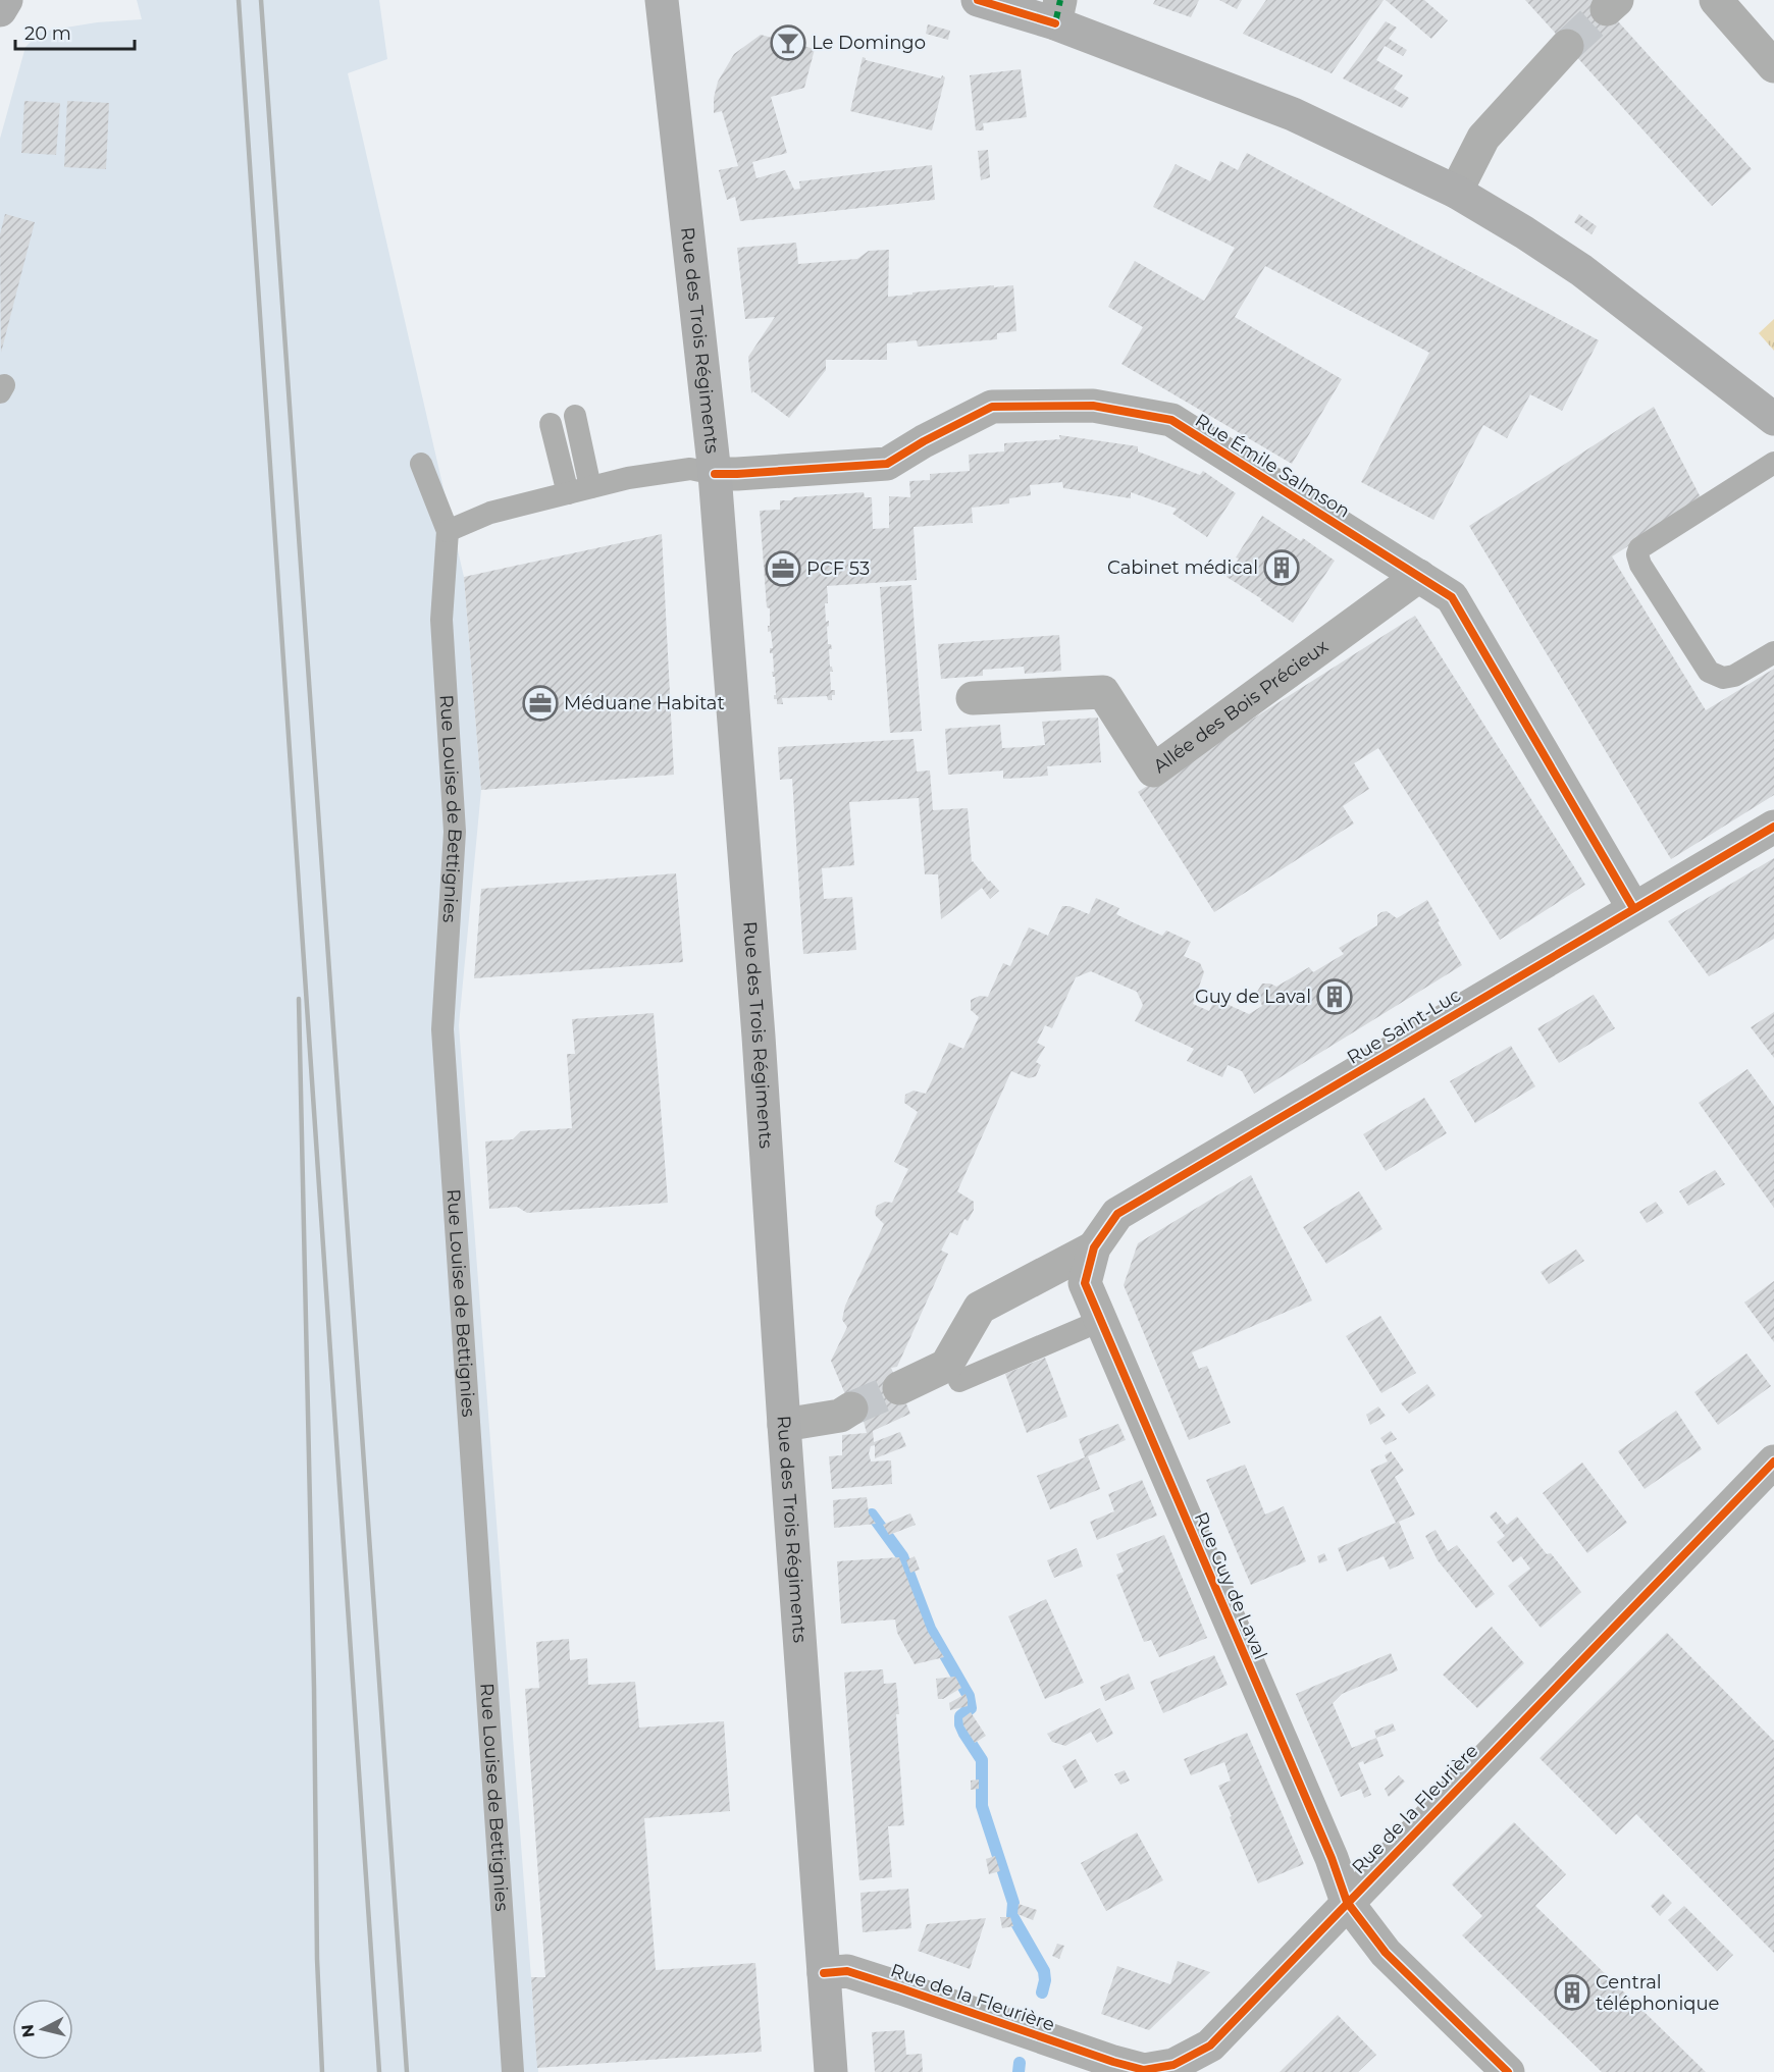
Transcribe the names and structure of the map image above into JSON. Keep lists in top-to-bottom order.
{
  "streets": {
    "main road": ["Rue des Trois Régiments"],
    "street": [
      "Rue Émile Salmson",
      "Allée des Bois Précieux",
      "Rue Saint-Luc",
      "Rue Guy de Laval",
      "Rue de la Fleurière"
    ],
    "lane": ["Rue Louise de Bettignies"]
  },
  "crossings": [
    ["Rue des Trois Régiments", "Rue Émile Salmson"],
    ["Rue des Trois Régiments", "Rue de la Fleurière"],
    ["Rue Émile Salmson", "Allée des Bois Précieux"],
    ["Rue Émile Salmson", "Rue Saint-Luc"],
    ["Rue Saint-Luc", "Rue Guy de Laval"],
    ["Rue Guy de Laval", "Rue de la Fleurière"]
  ],
  "places": {
    "bar": ["Le Domingo"],
    "building": ["Cabinet médical", "Guy de Laval", "Central téléphonique"],
    "office": ["PCF 53", "Méduane Habitat"]
  },
  "scale_bar": "20 m",
  "north": "left"
}
